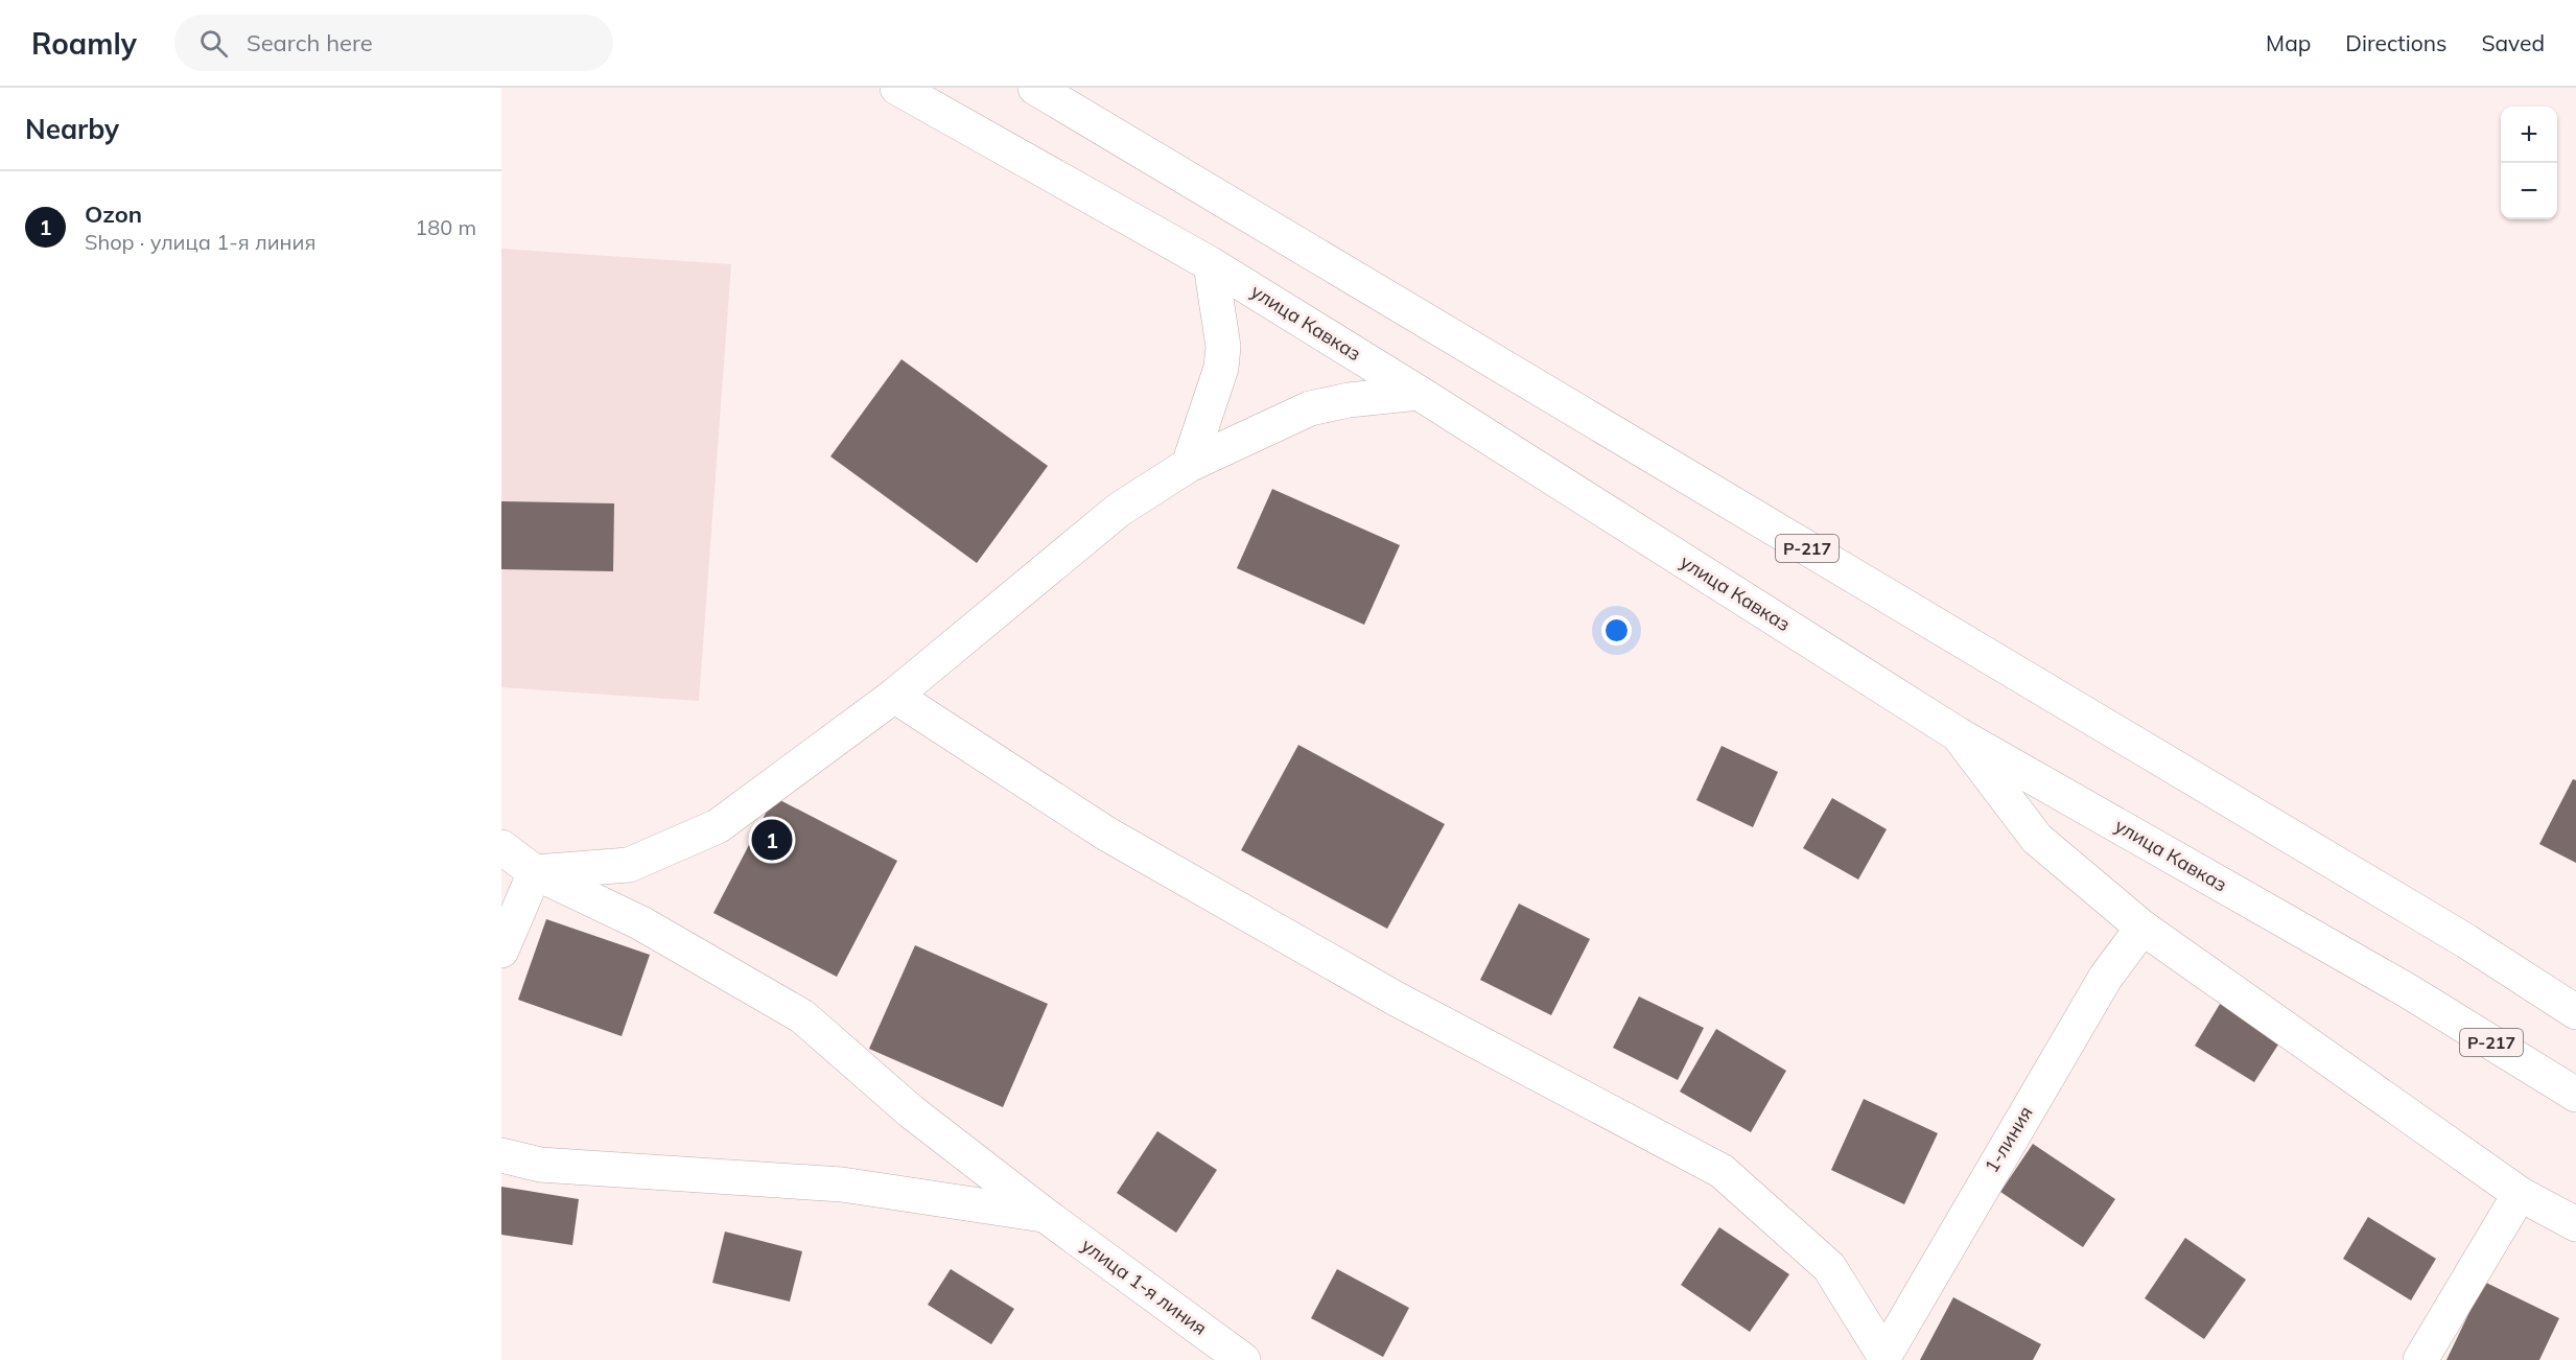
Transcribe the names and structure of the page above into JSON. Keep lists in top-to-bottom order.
{
  "streets": {
    "main road": [
      "улица Кавказ",
      "Р-217",
      "1-линия",
      "улица 1-я линия"
    ]
  },
  "page": {
    "header": "Roamly",
    "search": "Search here",
    "nav": ["Map", "Directions", "Saved"],
    "heading": "Nearby",
    "map_buttons": ["+", "−"],
    "list": [
      {
        "mark": "1",
        "name": "Ozon",
        "note": "Shop · улица 1-я линия",
        "value": "180 m"
      }
    ],
    "pins": "1"
  }
}
